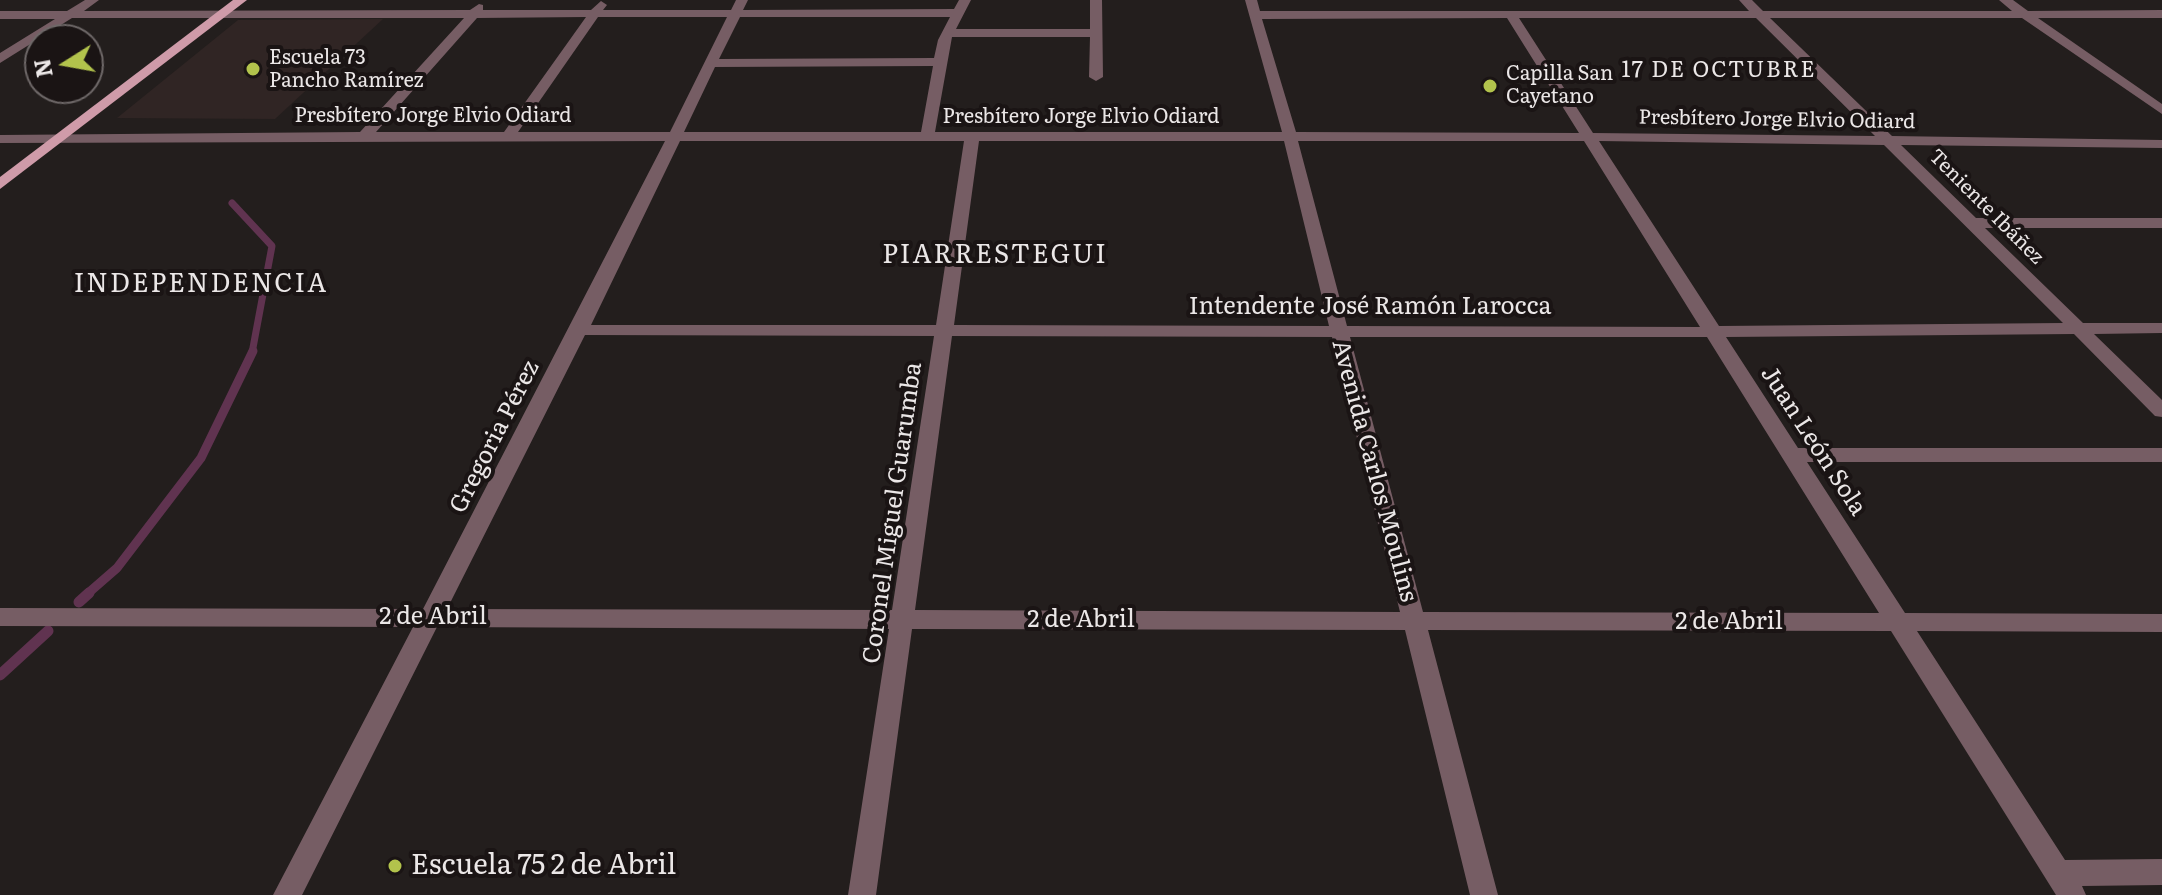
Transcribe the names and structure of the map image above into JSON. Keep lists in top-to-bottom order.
{
  "streets": {
    "street": [
      "Presbítero Jorge Elvio Odiard",
      "Teniente Ibáñez",
      "Intendente José Ramón Larocca",
      "Gregoria Pérez",
      "Juan León Sola",
      "Avenida Carlos Moulins",
      "Coronel Miguel Guarumba",
      "2 de Abril"
    ]
  },
  "crossings": [
    ["Presbítero Jorge Elvio Odiard", "Teniente Ibáñez"],
    ["Presbítero Jorge Elvio Odiard", "Gregoria Pérez"],
    ["Presbítero Jorge Elvio Odiard", "Juan León Sola"],
    ["Presbítero Jorge Elvio Odiard", "Avenida Carlos Moulins"],
    ["Presbítero Jorge Elvio Odiard", "Coronel Miguel Guarumba"],
    ["Teniente Ibáñez", "Intendente José Ramón Larocca"],
    ["Intendente José Ramón Larocca", "Gregoria Pérez"],
    ["Intendente José Ramón Larocca", "Juan León Sola"],
    ["Intendente José Ramón Larocca", "Avenida Carlos Moulins"],
    ["Intendente José Ramón Larocca", "Coronel Miguel Guarumba"],
    ["Gregoria Pérez", "2 de Abril"],
    ["Juan León Sola", "2 de Abril"],
    ["Avenida Carlos Moulins", "2 de Abril"],
    ["Coronel Miguel Guarumba", "2 de Abril"]
  ],
  "districts": ["17 DE OCTUBRE", "PIARRESTEGUI", "INDEPENDENCIA"],
  "places": ["Escuela 73 Pancho Ramírez", "Capilla San Cayetano", "Escuela 75 2 de Abril"],
  "north": "left"
}
